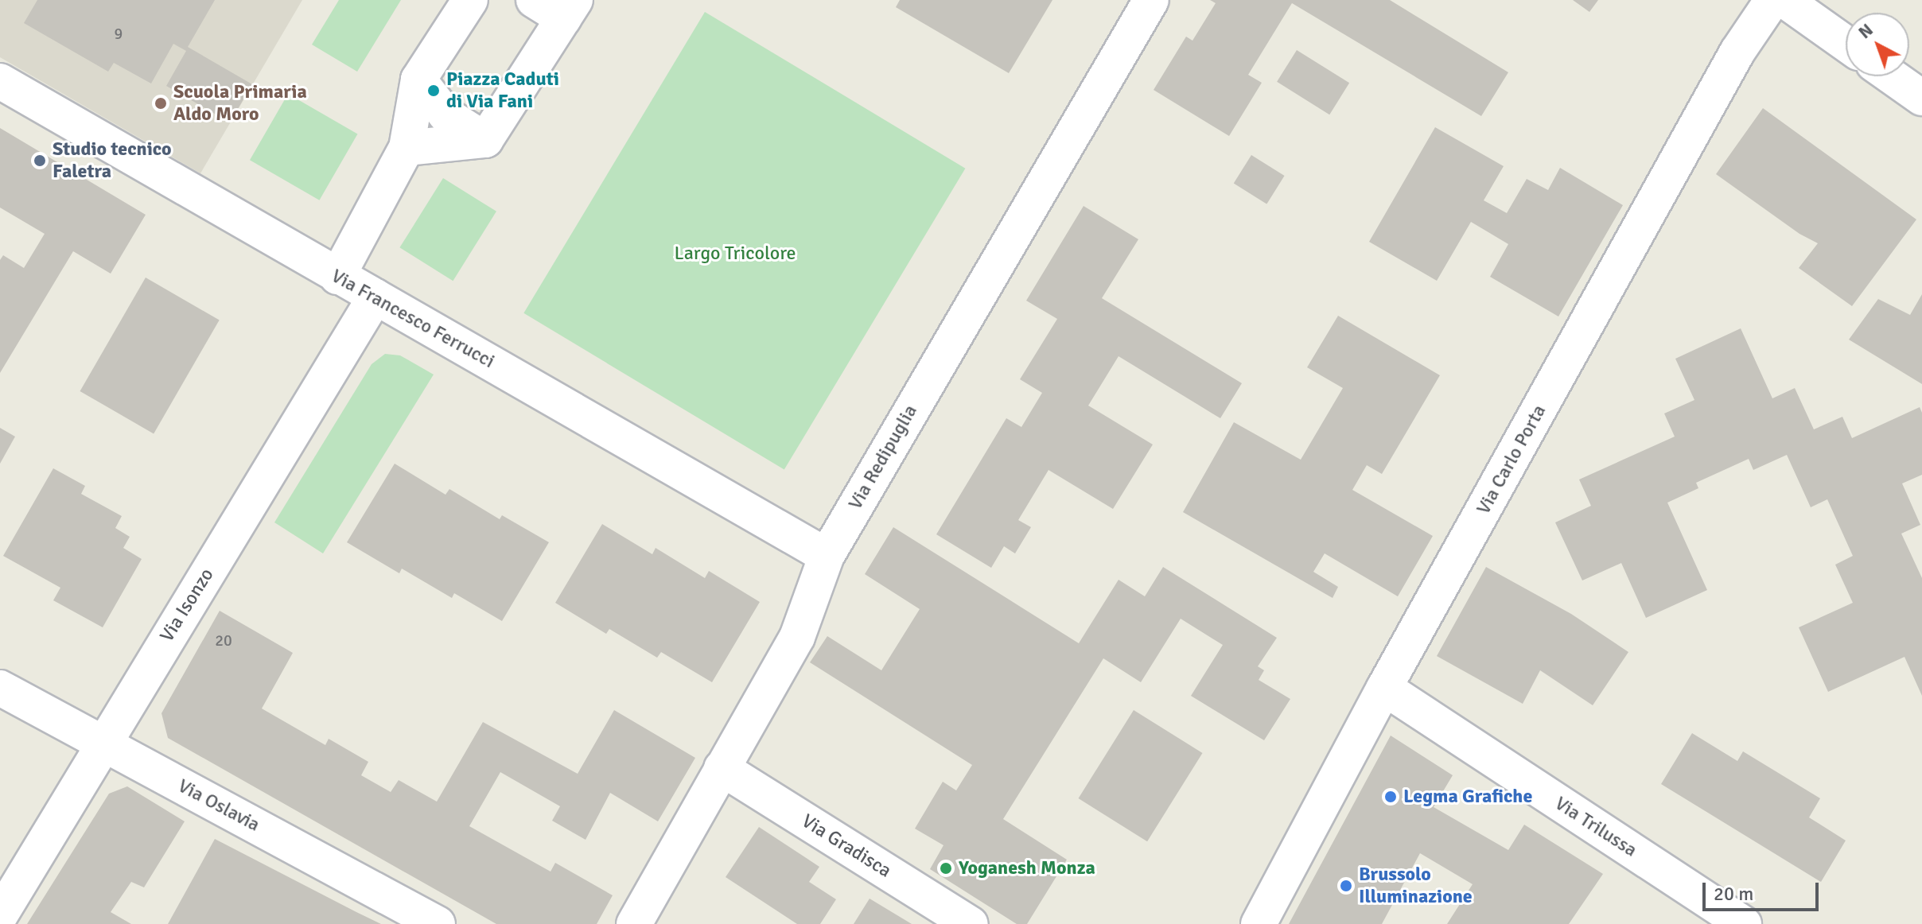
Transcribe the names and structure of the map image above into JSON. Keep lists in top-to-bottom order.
{
  "streets": {
    "street": [
      "Via Francesco Ferrucci",
      "Via Redipuglia",
      "Via Carlo Porta",
      "Via Isonzo",
      "Via Oslavia",
      "Via Trilussa",
      "Via Gradisca"
    ]
  },
  "crossings": [
    ["Via Francesco Ferrucci", "Via Redipuglia"],
    ["Via Francesco Ferrucci", "Via Isonzo"],
    ["Via Redipuglia", "Via Gradisca"],
    ["Via Carlo Porta", "Via Trilussa"],
    ["Via Isonzo", "Via Oslavia"]
  ],
  "parks": ["Largo Tricolore"],
  "places": [
    "Piazza Caduti di Via Fani",
    "Scuola Primaria Aldo Moro",
    "Studio tecnico Faletra",
    "Legma Grafiche",
    "Yoganesh Monza",
    "Brussolo Illuminazione"
  ],
  "house_numbers": ["9", "20"],
  "scale_bar": "20 m",
  "north": "top left"
}
